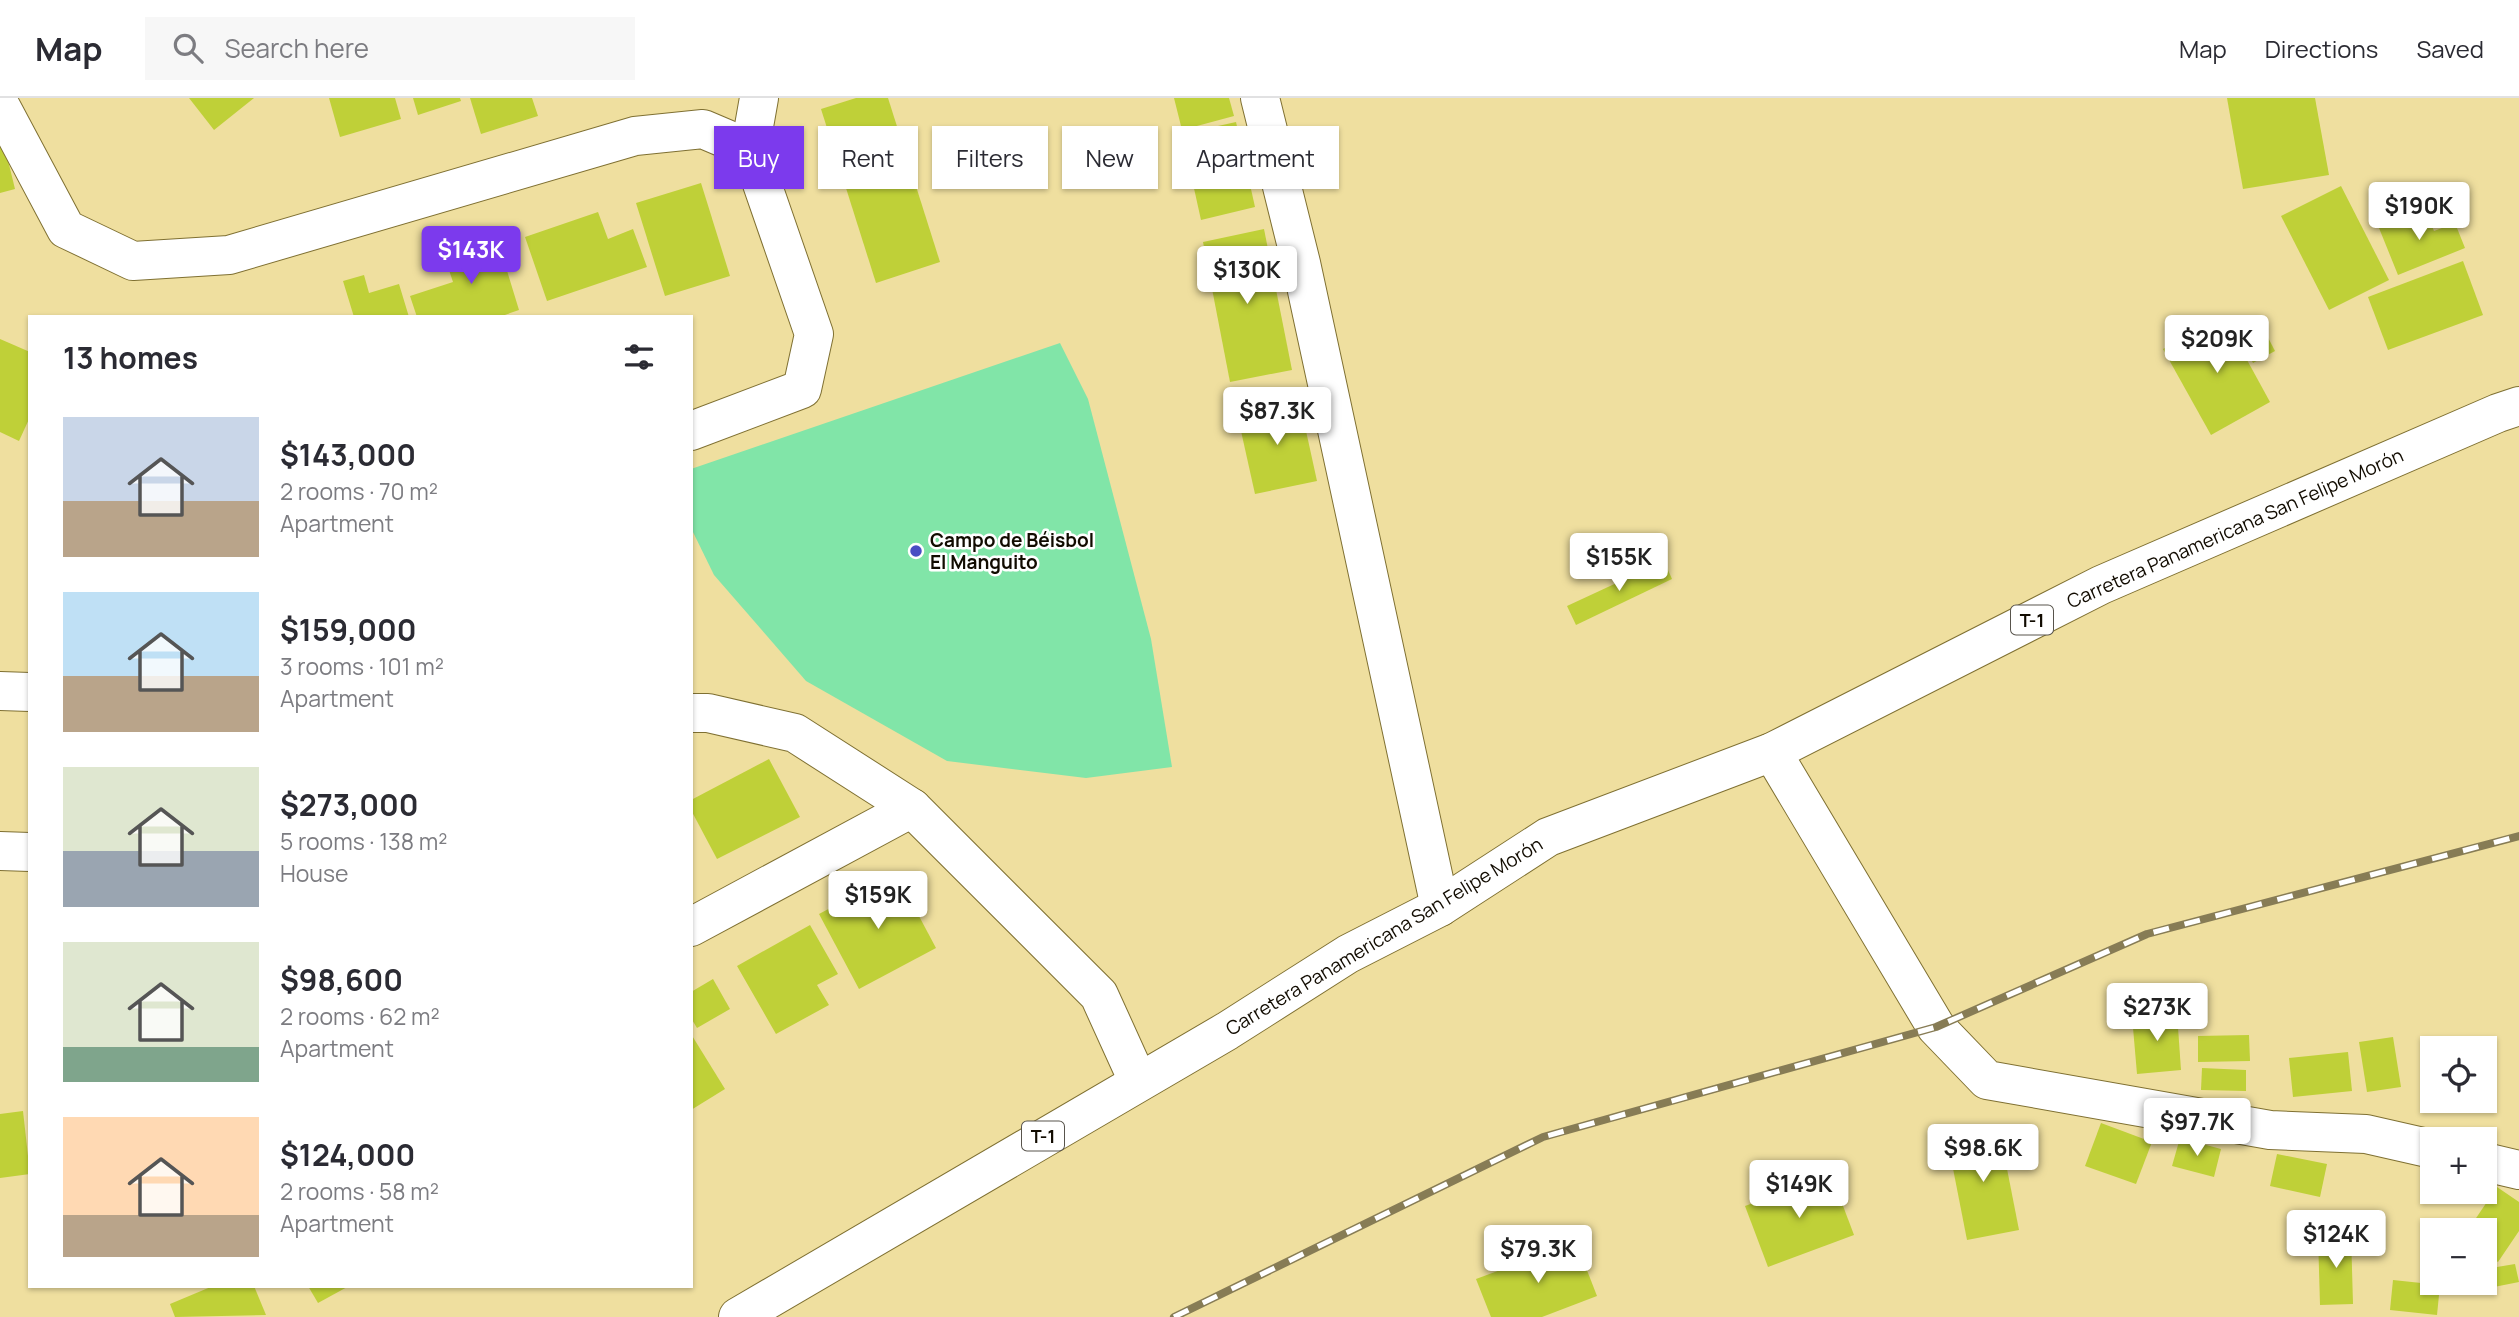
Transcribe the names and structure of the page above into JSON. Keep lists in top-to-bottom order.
{
  "streets": {
    "street": ["Carretera Panamericana San Felipe Morón", "T-1"]
  },
  "places": ["Campo de Béisbol El Manguito"],
  "page": {
    "header": "Map",
    "search": "Search here",
    "nav": ["Map", "Directions", "Saved"],
    "chip": [
      "Buy",
      "Rent",
      "Filters",
      "New",
      "Apartment"
    ],
    "price": [
      "$190K",
      "$143K",
      "$130K",
      "$209K",
      "$87.3K",
      "$155K",
      "$159K",
      "$273K",
      "$97.7K",
      "$98.6K",
      "$149K",
      "$124K",
      "$79.3K"
    ],
    "heading": "13 homes",
    "list": [
      {
        "name": "$143,000",
        "note": "2 rooms · 70 m² · Apartment"
      },
      {
        "name": "$159,000",
        "note": "3 rooms · 101 m² · Apartment"
      },
      {
        "name": "$273,000",
        "note": "5 rooms · 138 m² · House"
      },
      {
        "name": "$98,600",
        "note": "2 rooms · 62 m² · Apartment"
      },
      {
        "name": "$124,000",
        "note": "2 rooms · 58 m² · Apartment"
      }
    ],
    "map_buttons": ["+", "−"]
  }
}
